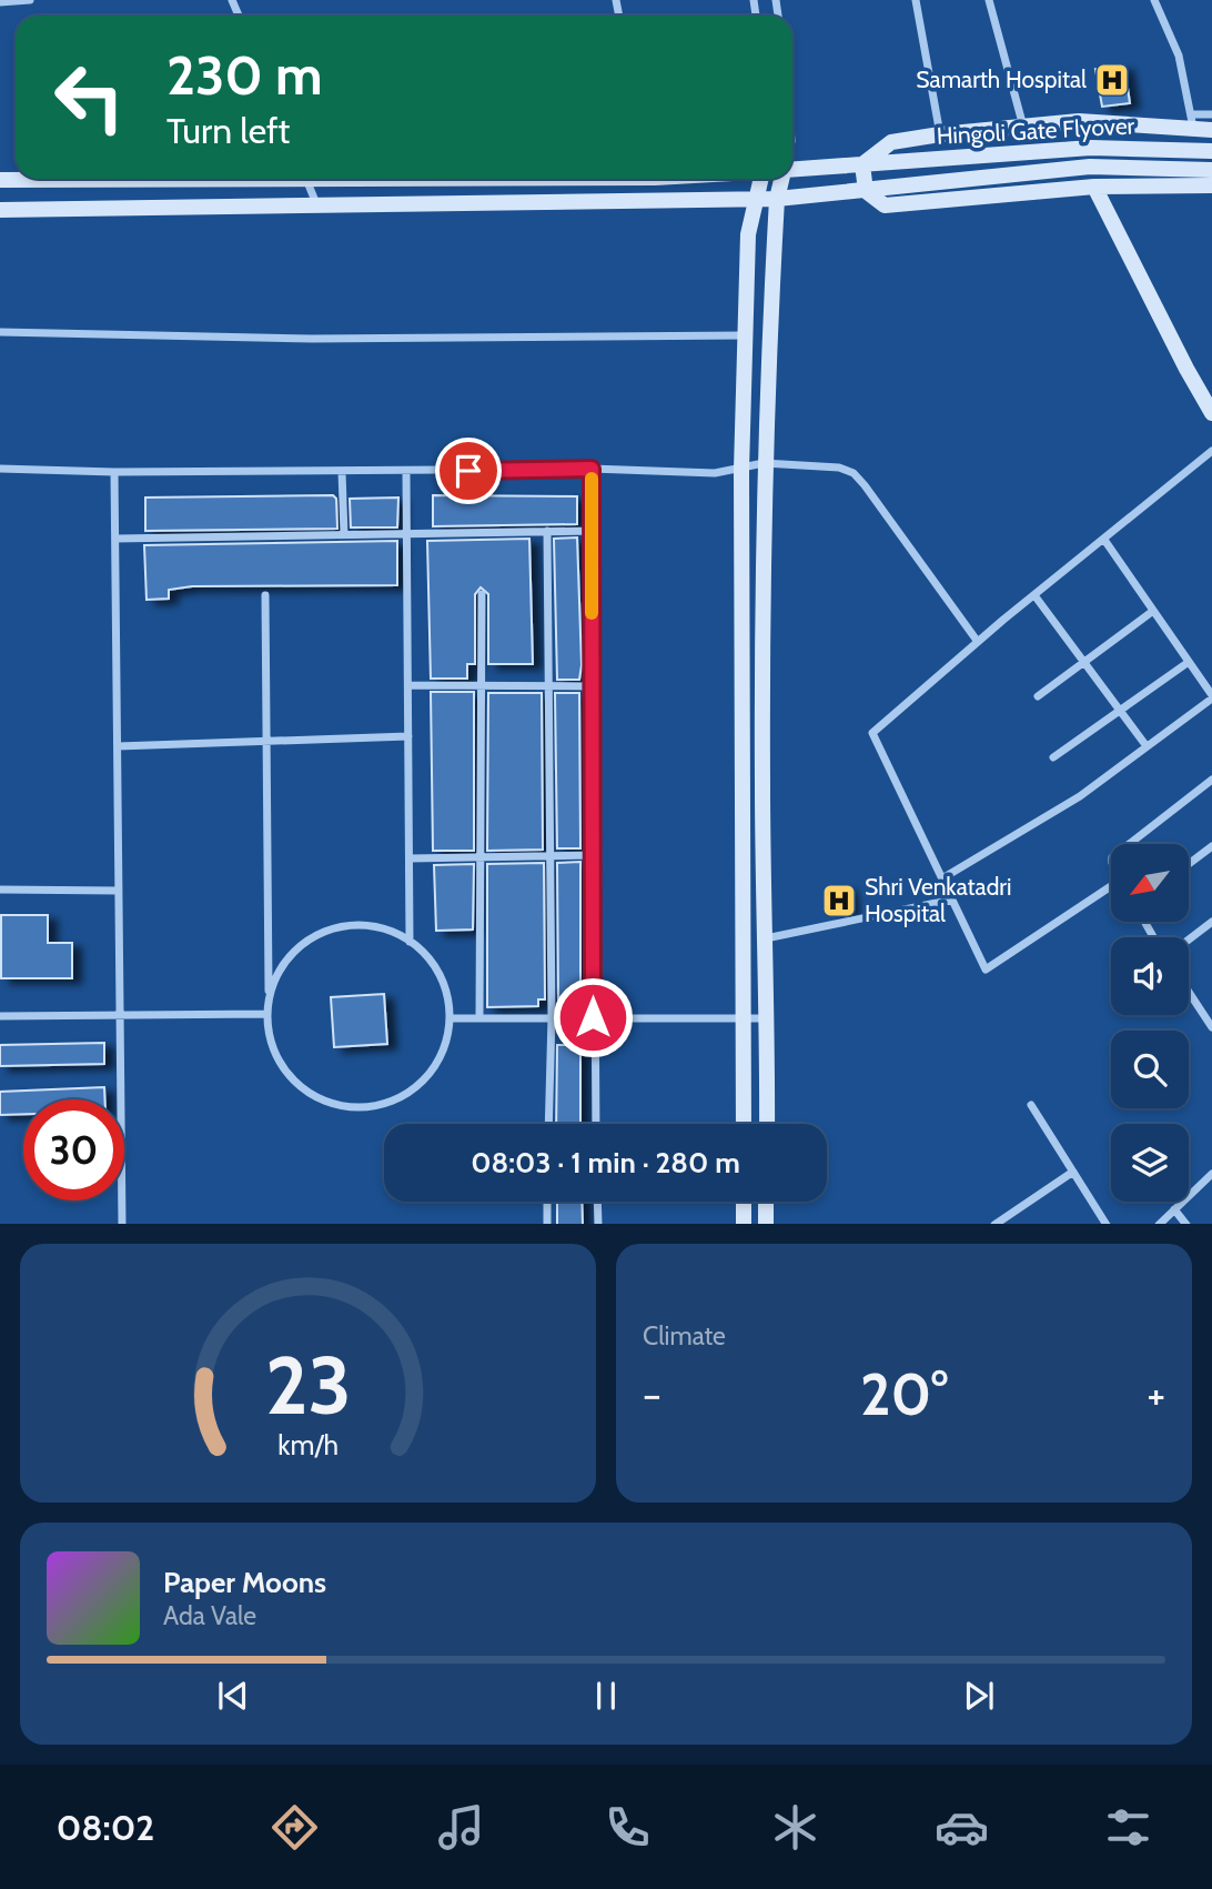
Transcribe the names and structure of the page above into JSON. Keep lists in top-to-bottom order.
{
  "streets": {
    "main road": ["Hingoli Gate Flyover"]
  },
  "places": {
    "hospital": ["Samarth Hospital", "Shri Venkatadri Hospital"]
  },
  "north": "bottom left",
  "page": {
    "turn": ["230 m", "Turn left"],
    "limit": "30",
    "trip": "08:03 · 1 min · 280 m",
    "tile": "Climate",
    "heat": ["−", "20°", "+"],
    "song": ["Paper Moons", "Ada Vale"],
    "tabs": "08:02",
    "gauge": ["23", "km/h"]
  }
}
